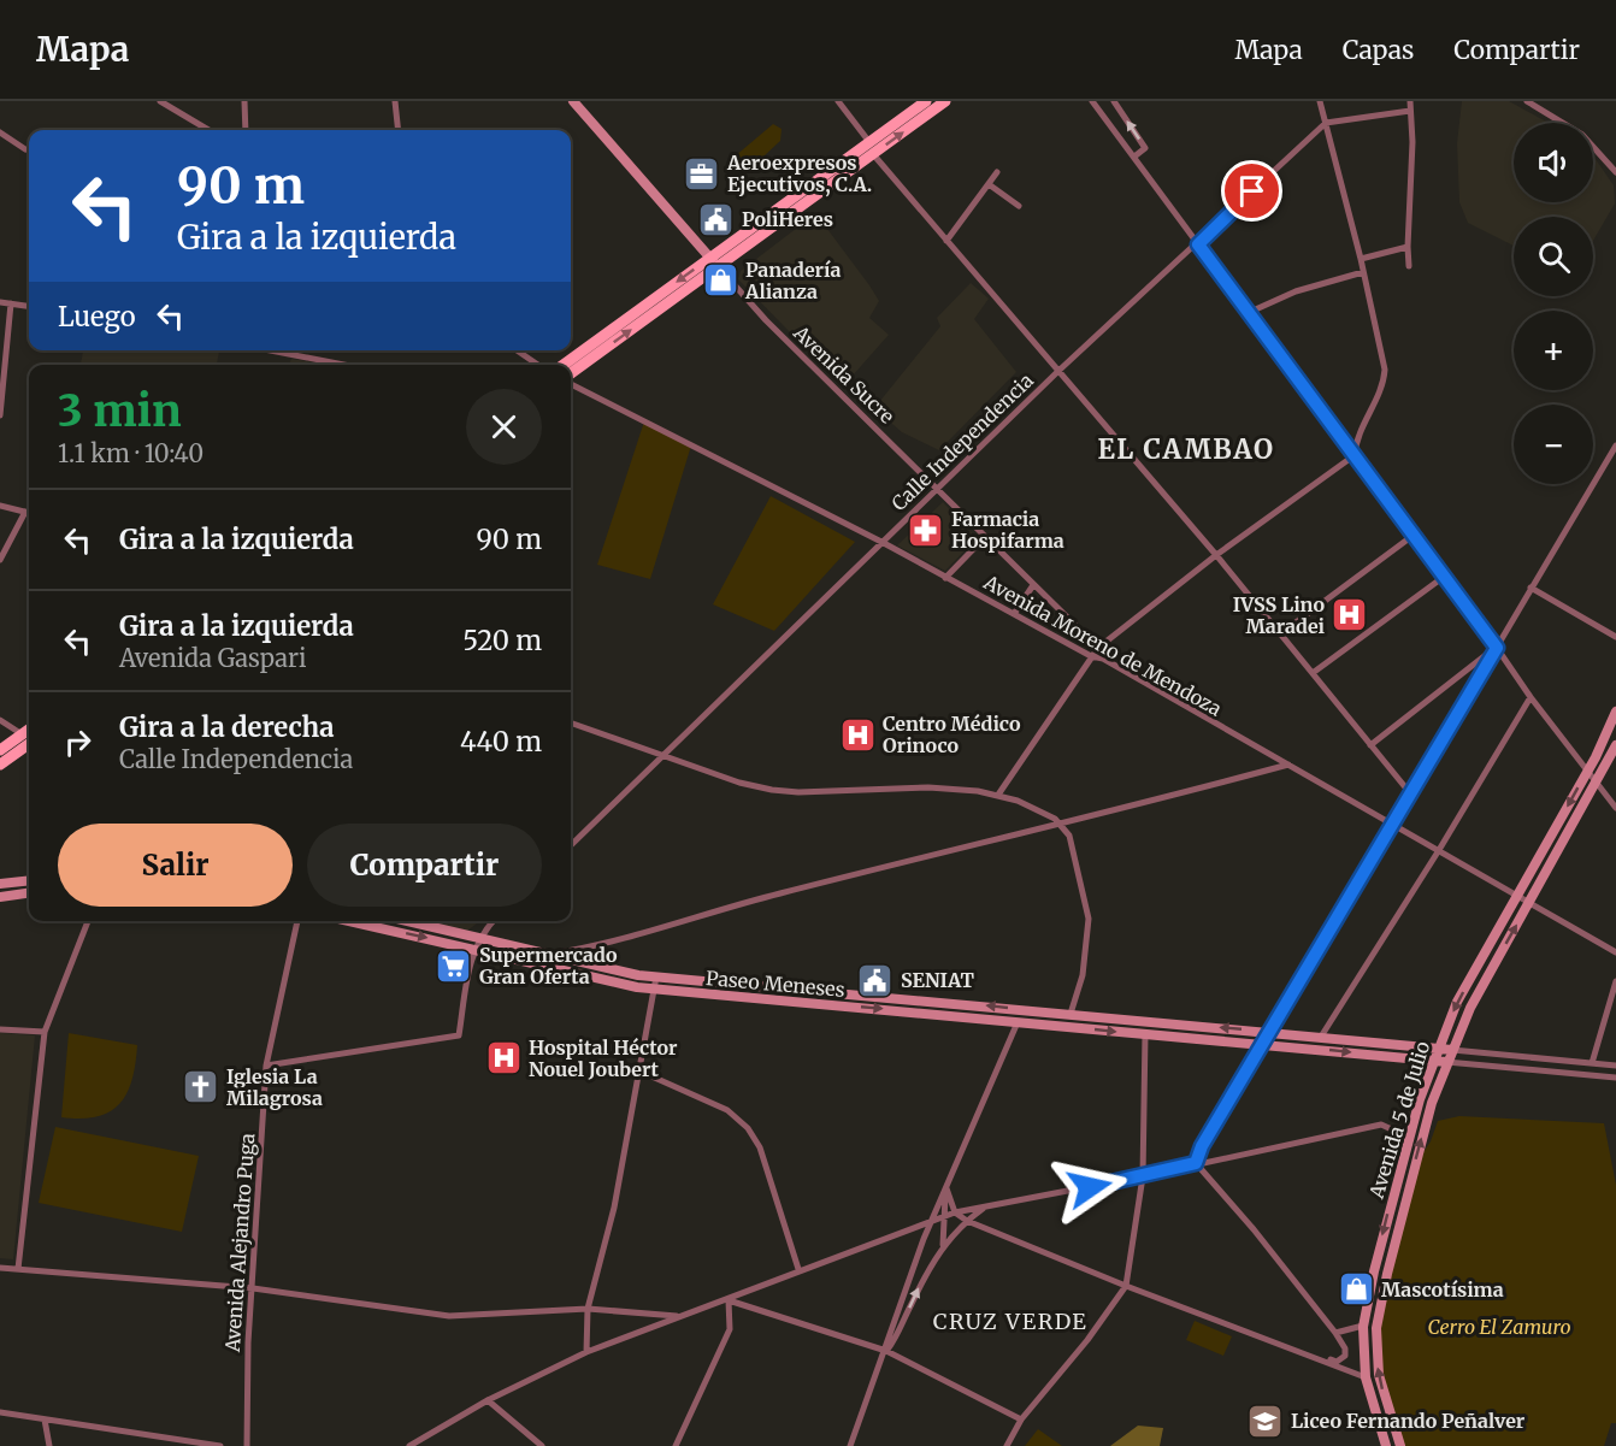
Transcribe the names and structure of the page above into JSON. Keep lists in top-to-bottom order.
{
  "streets": {
    "street": [
      "Avenida Sucre",
      "Calle Independencia",
      "Avenida Moreno de Mendoza",
      "Paseo Meneses",
      "Avenida 5 de Julio",
      "Avenida Alejandro Puga"
    ]
  },
  "crossings": [
    ["Avenida Sucre", "Calle Independencia"],
    ["Avenida Sucre", "Avenida Moreno de Mendoza"],
    ["Calle Independencia", "Avenida Moreno de Mendoza"],
    ["Avenida Moreno de Mendoza", "Avenida 5 de Julio"],
    ["Paseo Meneses", "Avenida 5 de Julio"]
  ],
  "districts": ["EL CAMBAO", "CRUZ VERDE"],
  "parks": ["Cerro El Zamuro"],
  "places": {
    "office": ["Aeroexpresos Ejecutivos, C.A."],
    "public building": ["PoliHeres", "SENIAT"],
    "shop": ["Panadería Alianza", "Mascotísima"],
    "pharmacy": ["Farmacia Hospifarma"],
    "hospital": ["IVSS Lino Maradei", "Centro Médico Orinoco", "Hospital Héctor Nouel Joubert"],
    "supermarket": ["Supermercado Gran Oferta"],
    "church": ["Iglesia La Milagrosa"],
    "school or university": ["Liceo Fernando Peñalver"]
  },
  "page": {
    "header": "Mapa",
    "nav": ["Mapa", "Capas", "Compartir"],
    "map_buttons": ["+", "−"],
    "turn": ["90 m", "Gira a la izquierda"],
    "then": "Luego",
    "heading": ["3 min", "1.1 km · 10:40"],
    "list": [
      {
        "name": "Gira a la izquierda",
        "value": "90 m"
      },
      {
        "name": "Gira a la izquierda",
        "note": "Avenida Gaspari",
        "value": "520 m"
      },
      {
        "name": "Gira a la derecha",
        "note": "Calle Independencia",
        "value": "440 m"
      }
    ],
    "buttons": ["Salir", "Compartir"]
  }
}
